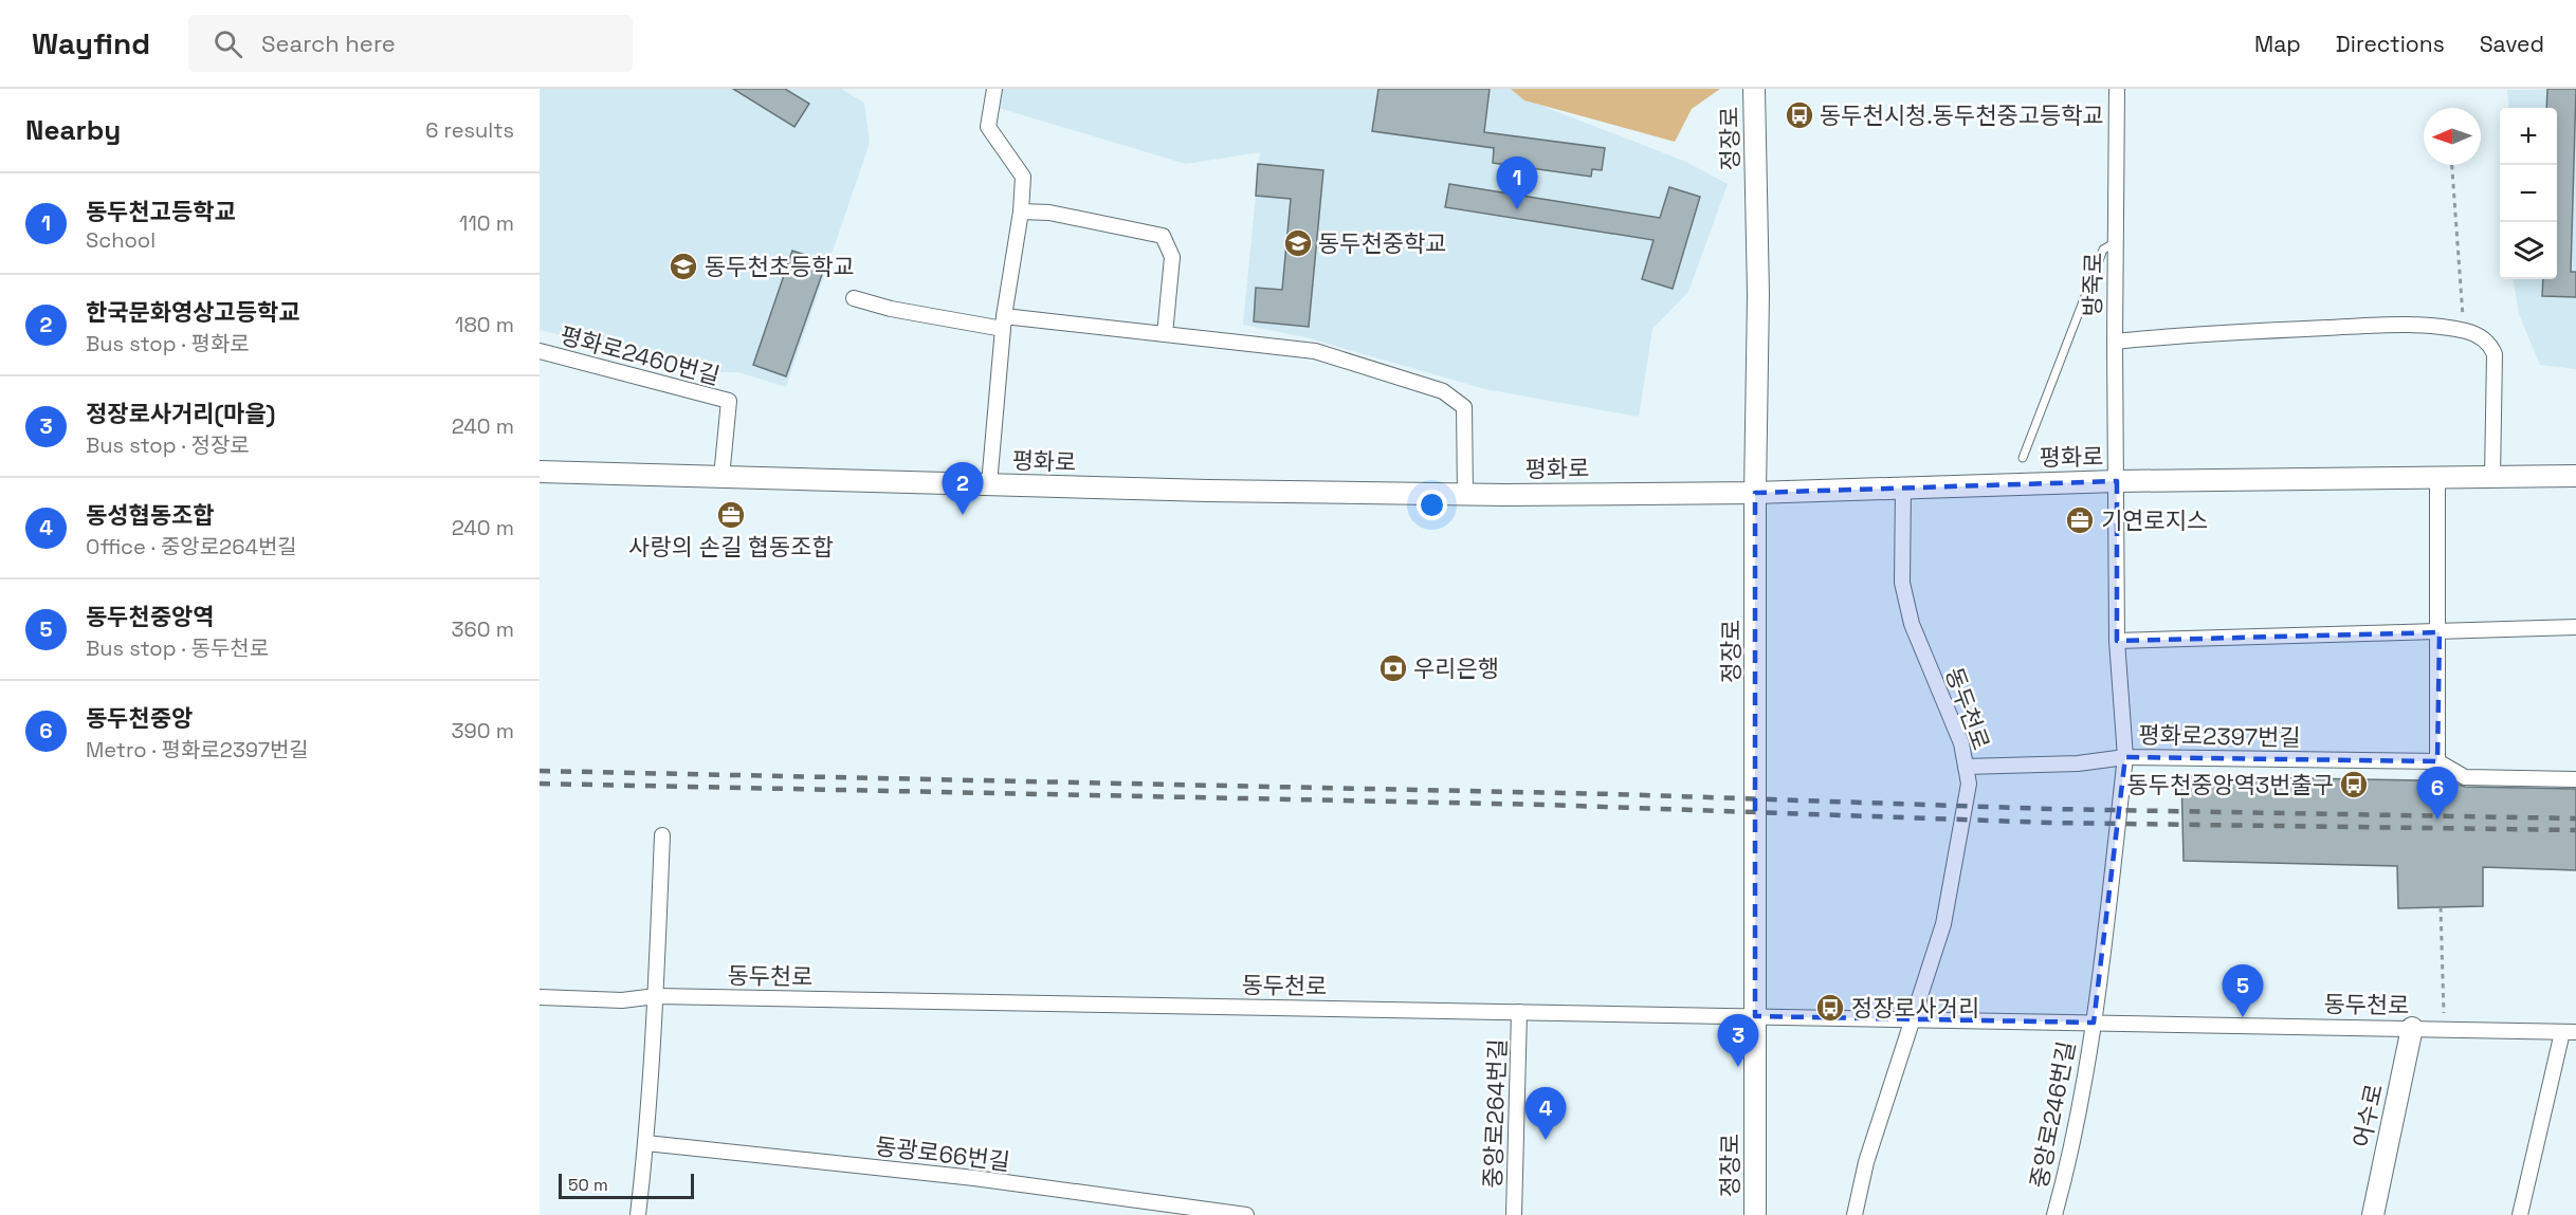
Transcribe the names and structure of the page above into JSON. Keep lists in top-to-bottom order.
{
  "streets": {
    "main road": ["정장로", "평화로", "어수로"],
    "street": [
      "방죽로",
      "평화로2460번길",
      "동두천로",
      "평화로2397번길",
      "중앙로264번길",
      "중앙로246번길",
      "동광로66번길"
    ]
  },
  "crossings": [
    ["정장로", "평화로"],
    ["정장로", "동두천로"],
    ["방죽로", "평화로"],
    ["방죽로", "평화로2397번길"],
    ["평화로2460번길", "평화로"],
    ["평화로", "동두천로"],
    ["평화로", "평화로2397번길"],
    ["동두천로", "중앙로264번길"],
    ["동두천로", "중앙로246번길"],
    ["동두천로", "어수로"]
  ],
  "places": {
    "bus stop": ["동두천시청.동두천중고등학교", "동두천중앙역3번출구", "정장로사거리"],
    "school or university": ["동두천중학교", "동두천초등학교"],
    "office": ["사랑의 손길 협동조합", "기연로지스"],
    "bank": ["우리은행"]
  },
  "scale_bar": "50 m",
  "north": "left",
  "page": {
    "header": "Wayfind",
    "search": "Search here",
    "nav": ["Map", "Directions", "Saved"],
    "heading": ["Nearby", "6 results"],
    "map_buttons": ["+", "−"],
    "pins": [
      "1",
      "2",
      "6",
      "5",
      "3",
      "4"
    ],
    "list": [
      {
        "mark": "1",
        "name": "동두천고등학교",
        "note": "School",
        "value": "110 m"
      },
      {
        "mark": "2",
        "name": "한국문화영상고등학교",
        "note": "Bus stop · 평화로",
        "value": "180 m"
      },
      {
        "mark": "3",
        "name": "정장로사거리(마을)",
        "note": "Bus stop · 정장로",
        "value": "240 m"
      },
      {
        "mark": "4",
        "name": "동성협동조합",
        "note": "Office · 중앙로264번길",
        "value": "240 m"
      },
      {
        "mark": "5",
        "name": "동두천중앙역",
        "note": "Bus stop · 동두천로",
        "value": "360 m"
      },
      {
        "mark": "6",
        "name": "동두천중앙",
        "note": "Metro · 평화로2397번길",
        "value": "390 m"
      }
    ],
    "scale": "50 m"
  }
}
